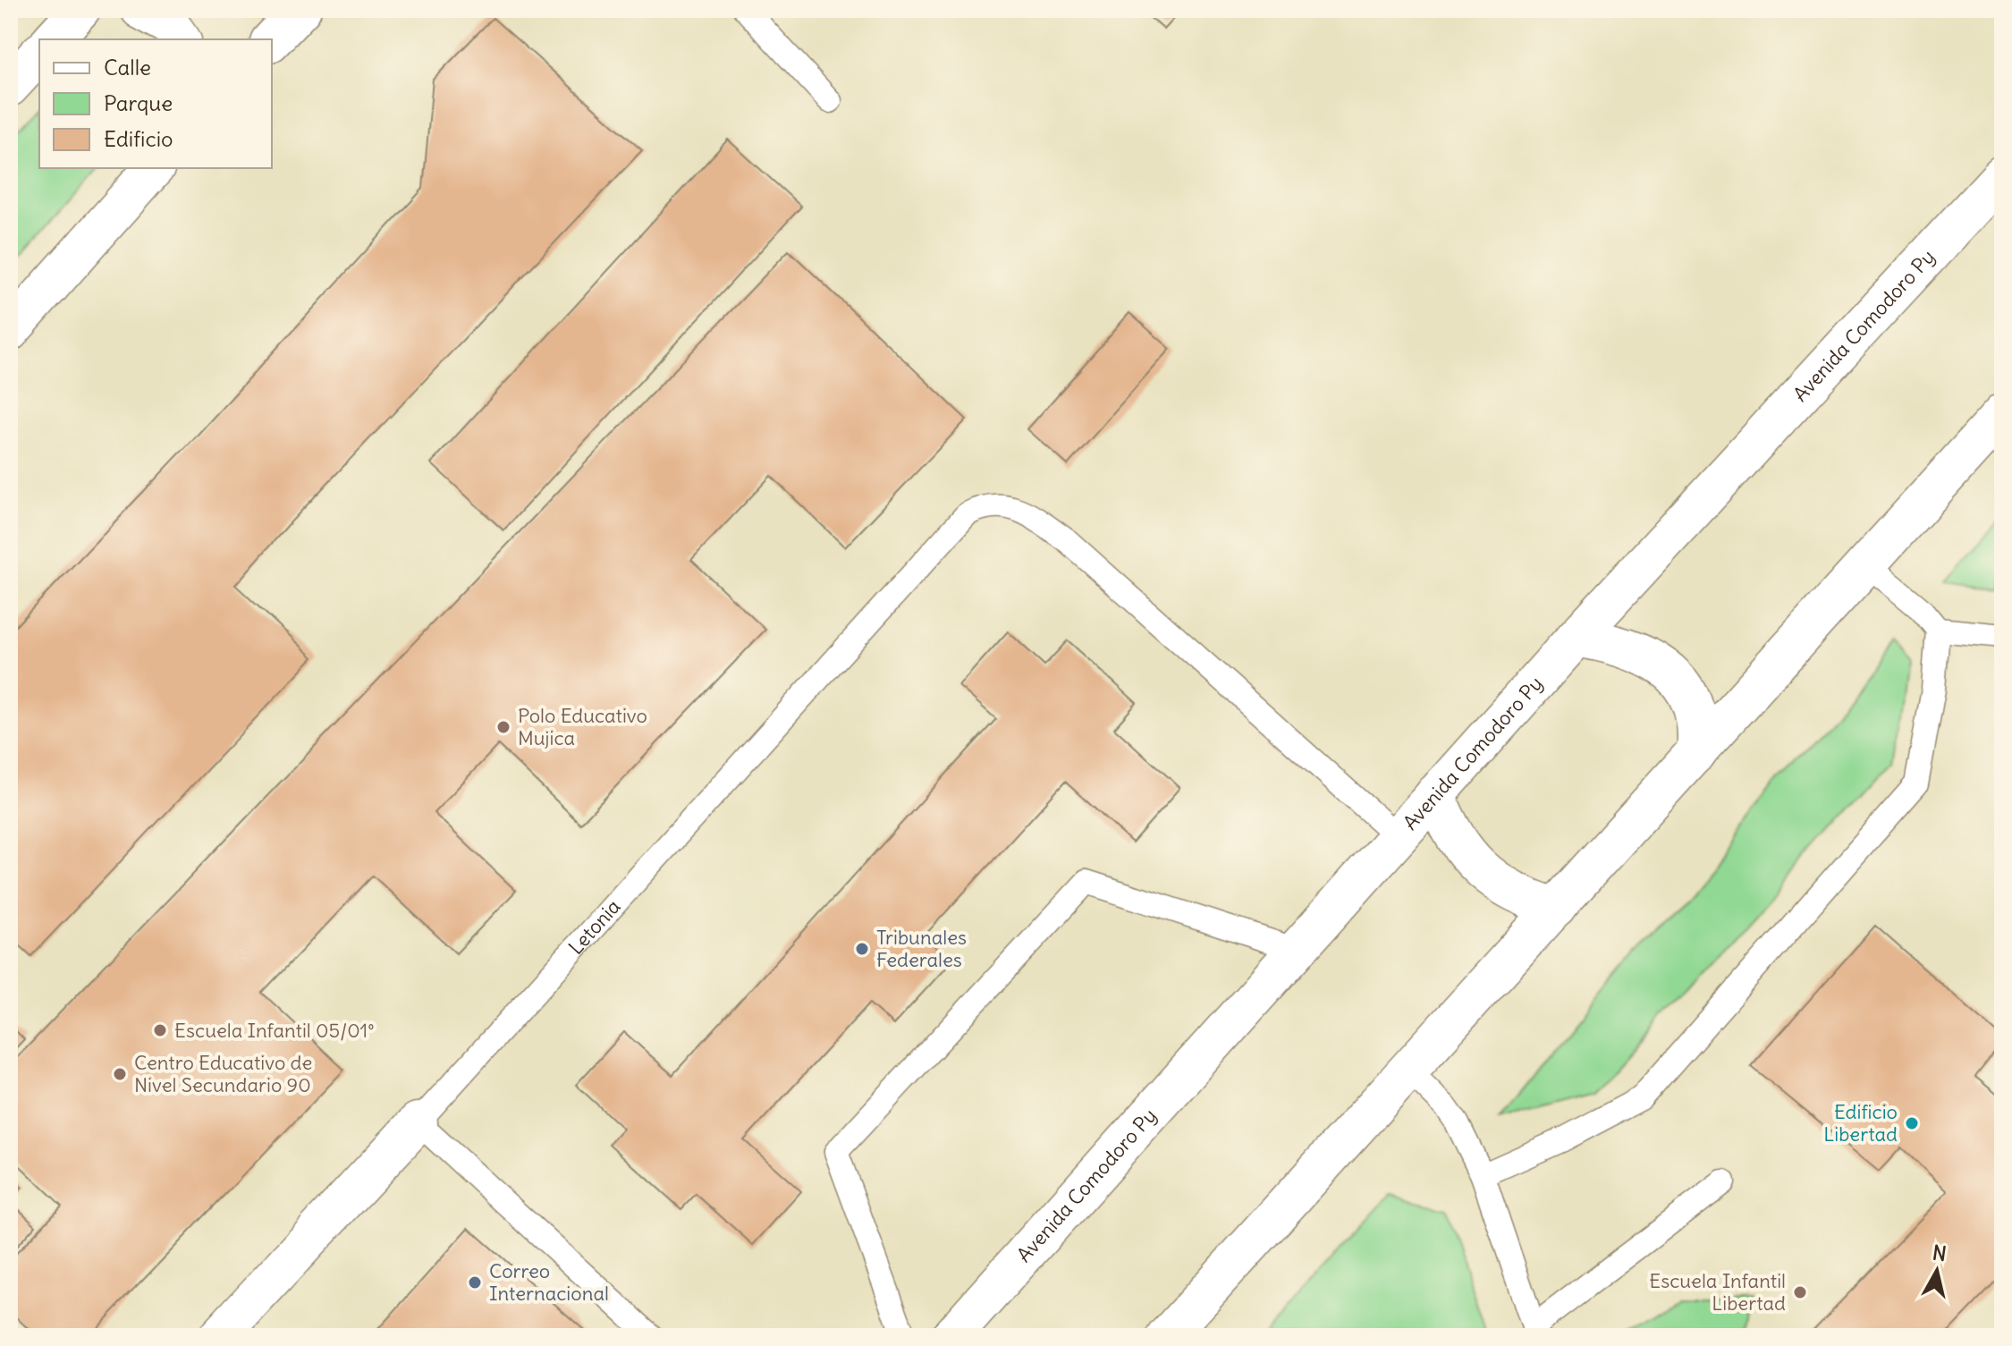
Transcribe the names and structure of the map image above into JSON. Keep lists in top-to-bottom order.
{
  "streets": {
    "main road": ["Avenida Comodoro Py", "Letonia"]
  },
  "crossings": [
    ["Avenida Comodoro Py", "Letonia"]
  ],
  "places": [
    "Polo Educativo Mujica",
    "Tribunales Federales",
    "Escuela Infantil 05/01°",
    "Centro Educativo de Nivel Secundario 90",
    "Edificio Libertad",
    "Correo Internacional",
    "Escuela Infantil Libertad"
  ],
  "legend": ["Calle", "Parque", "Edificio"],
  "north": "top"
}
